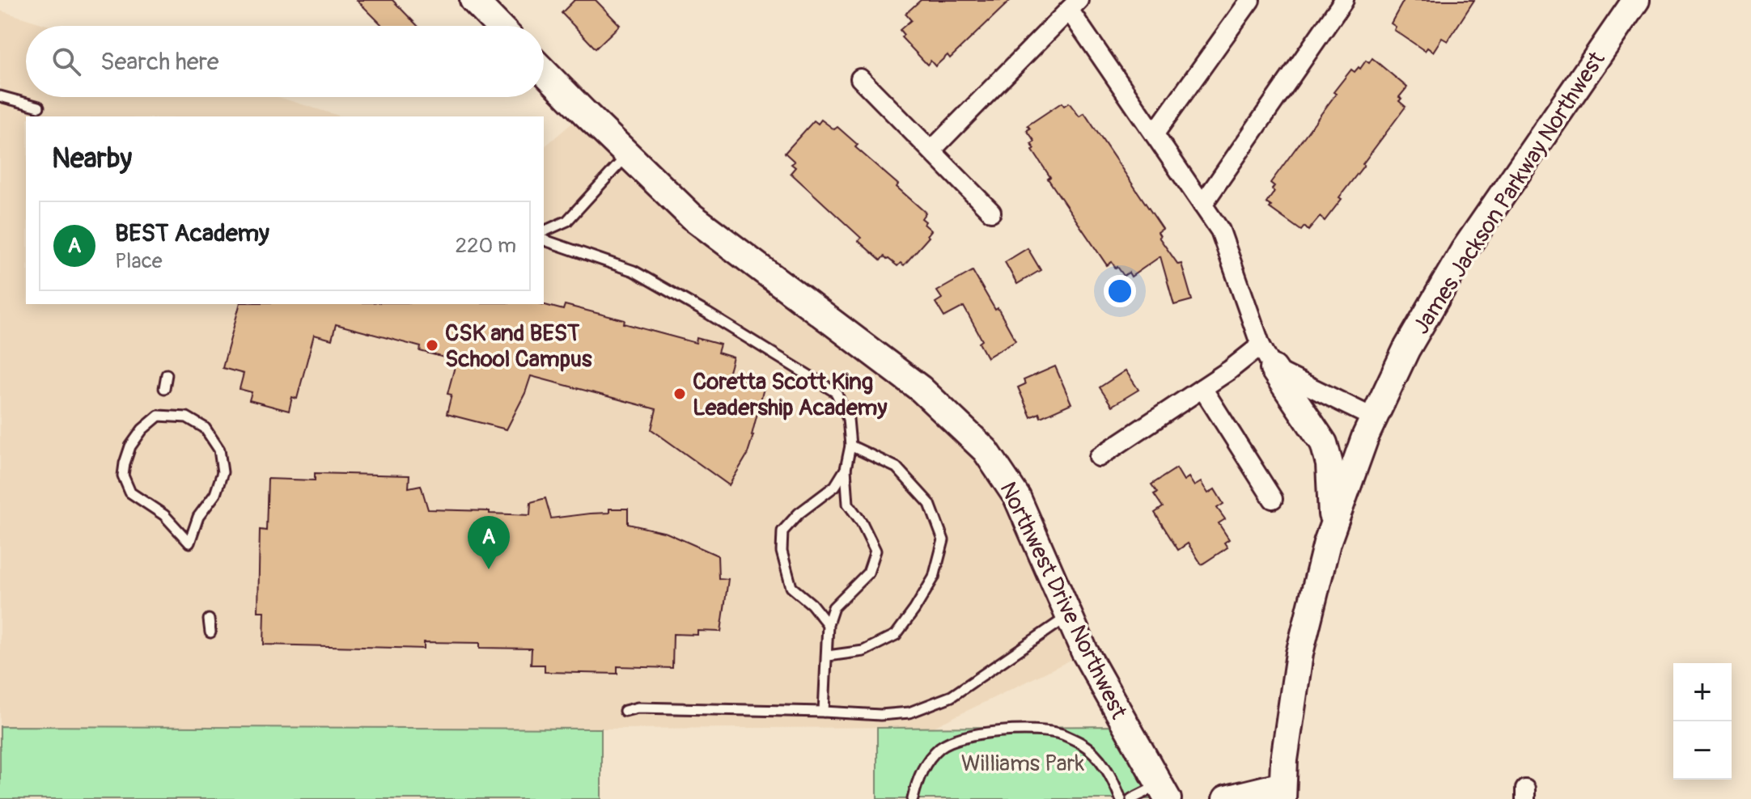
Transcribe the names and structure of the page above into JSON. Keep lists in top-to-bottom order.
{
  "streets": {
    "main road": ["James Jackson Parkway Northwest", "Northwest Drive Northwest"]
  },
  "parks": ["Williams Park"],
  "places": ["CSK and BEST School Campus", "Coretta Scott King Leadership Academy"],
  "page": {
    "search": "Search here",
    "heading": "Nearby",
    "list": [
      {
        "mark": "A",
        "name": "BEST Academy",
        "note": "Place",
        "value": "220 m"
      }
    ],
    "pins": "A",
    "map_buttons": ["+", "−"]
  }
}
